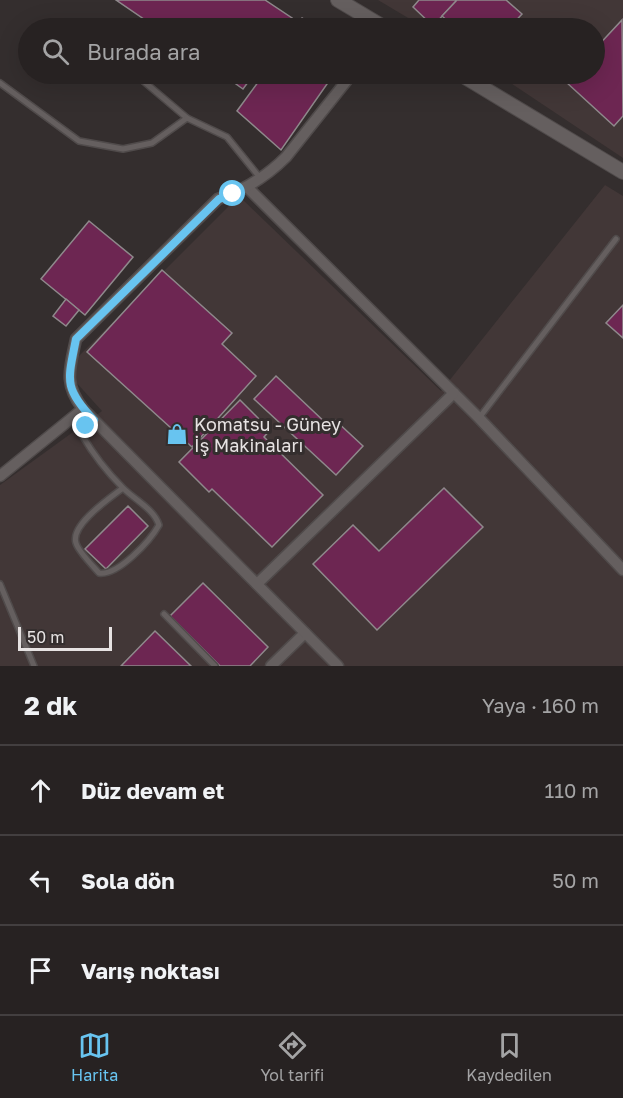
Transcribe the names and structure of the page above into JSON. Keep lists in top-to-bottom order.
{
  "places": {
    "shop": ["Komatsu - Güney İş Makinaları"]
  },
  "scale_bar": "50 m",
  "page": {
    "search": "Burada ara",
    "scale": "50 m",
    "heading": ["2 dk", "Yaya · 160 m"],
    "list": [
      ["Düz devam et", "110 m"],
      ["Sola dön", "50 m"],
      "Varış noktası"
    ],
    "nav": ["Harita", "Yol tarifi", "Kaydedilen"]
  }
}
